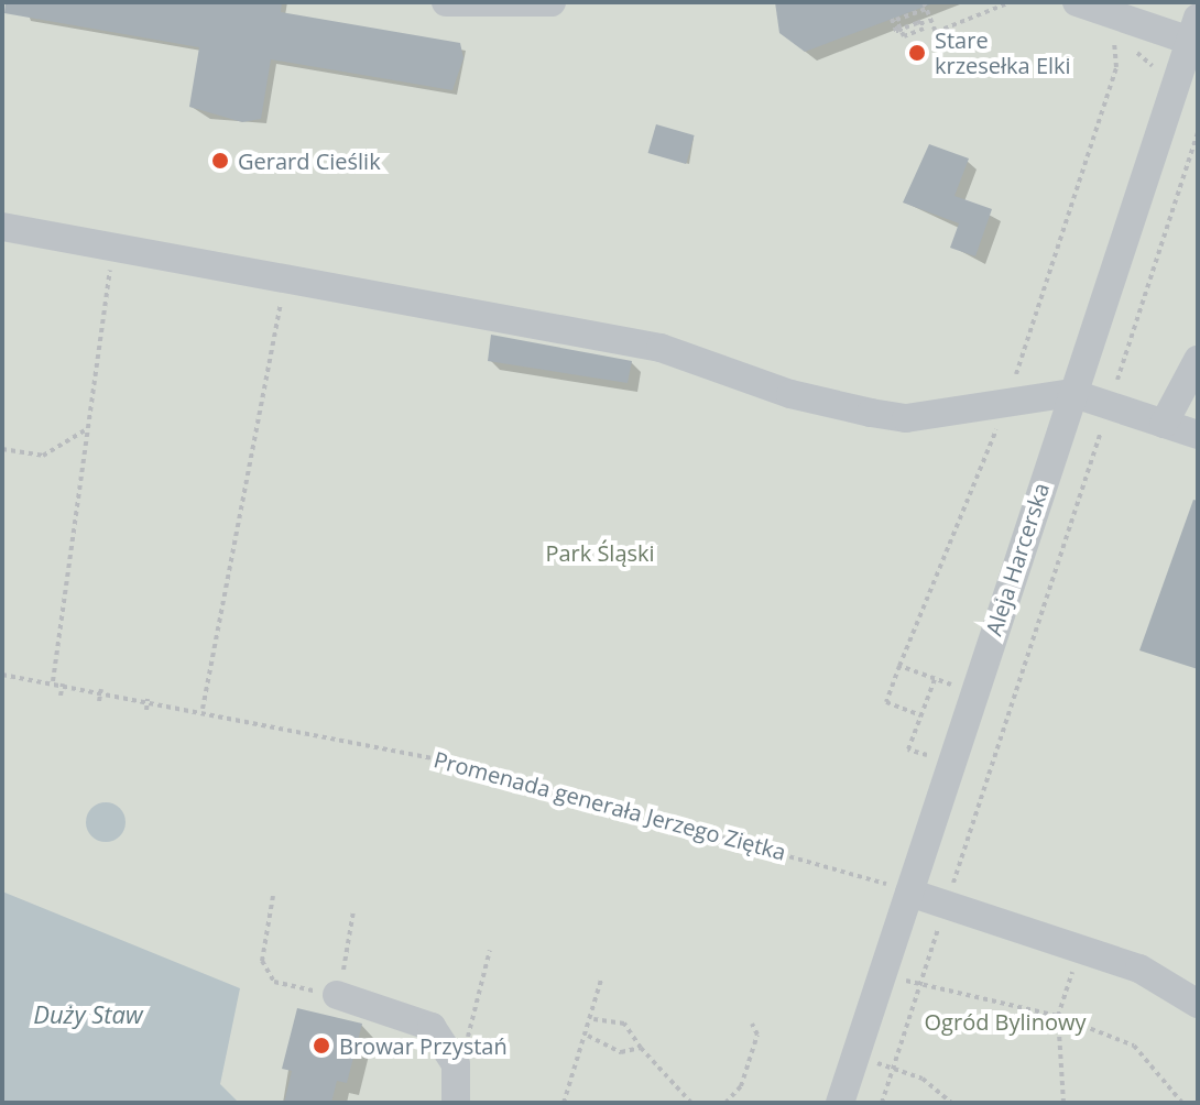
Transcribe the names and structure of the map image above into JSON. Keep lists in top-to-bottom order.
{
  "streets": {
    "street": ["Aleja Harcerska"],
    "path": ["Promenada generała Jerzego Ziętka"]
  },
  "crossings": [
    ["Aleja Harcerska", "Promenada generała Jerzego Ziętka"]
  ],
  "water": ["Duży Staw"],
  "parks": ["Park Śląski", "Ogród Bylinowy"],
  "places": ["Stare krzesełka Elki", "Gerard Cieślik", "Browar Przystań"]
}
